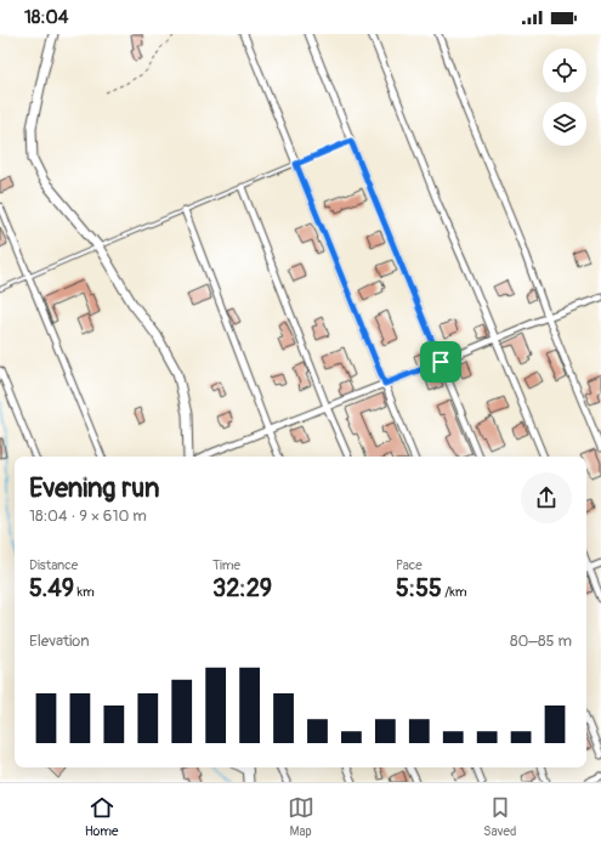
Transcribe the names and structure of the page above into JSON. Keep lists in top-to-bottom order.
{
  "page": {
    "status": "18:04",
    "heading": ["Evening run", "18:04 · 9 × 610 m"],
    "stats": [
      ["Distance", "5.49 km"],
      ["Time", "32:29"],
      ["Pace", "5:55 /km"]
    ],
    "chart": ["Elevation", "80–85 m"],
    "tabs": ["Home", "Map", "Saved"]
  }
}
